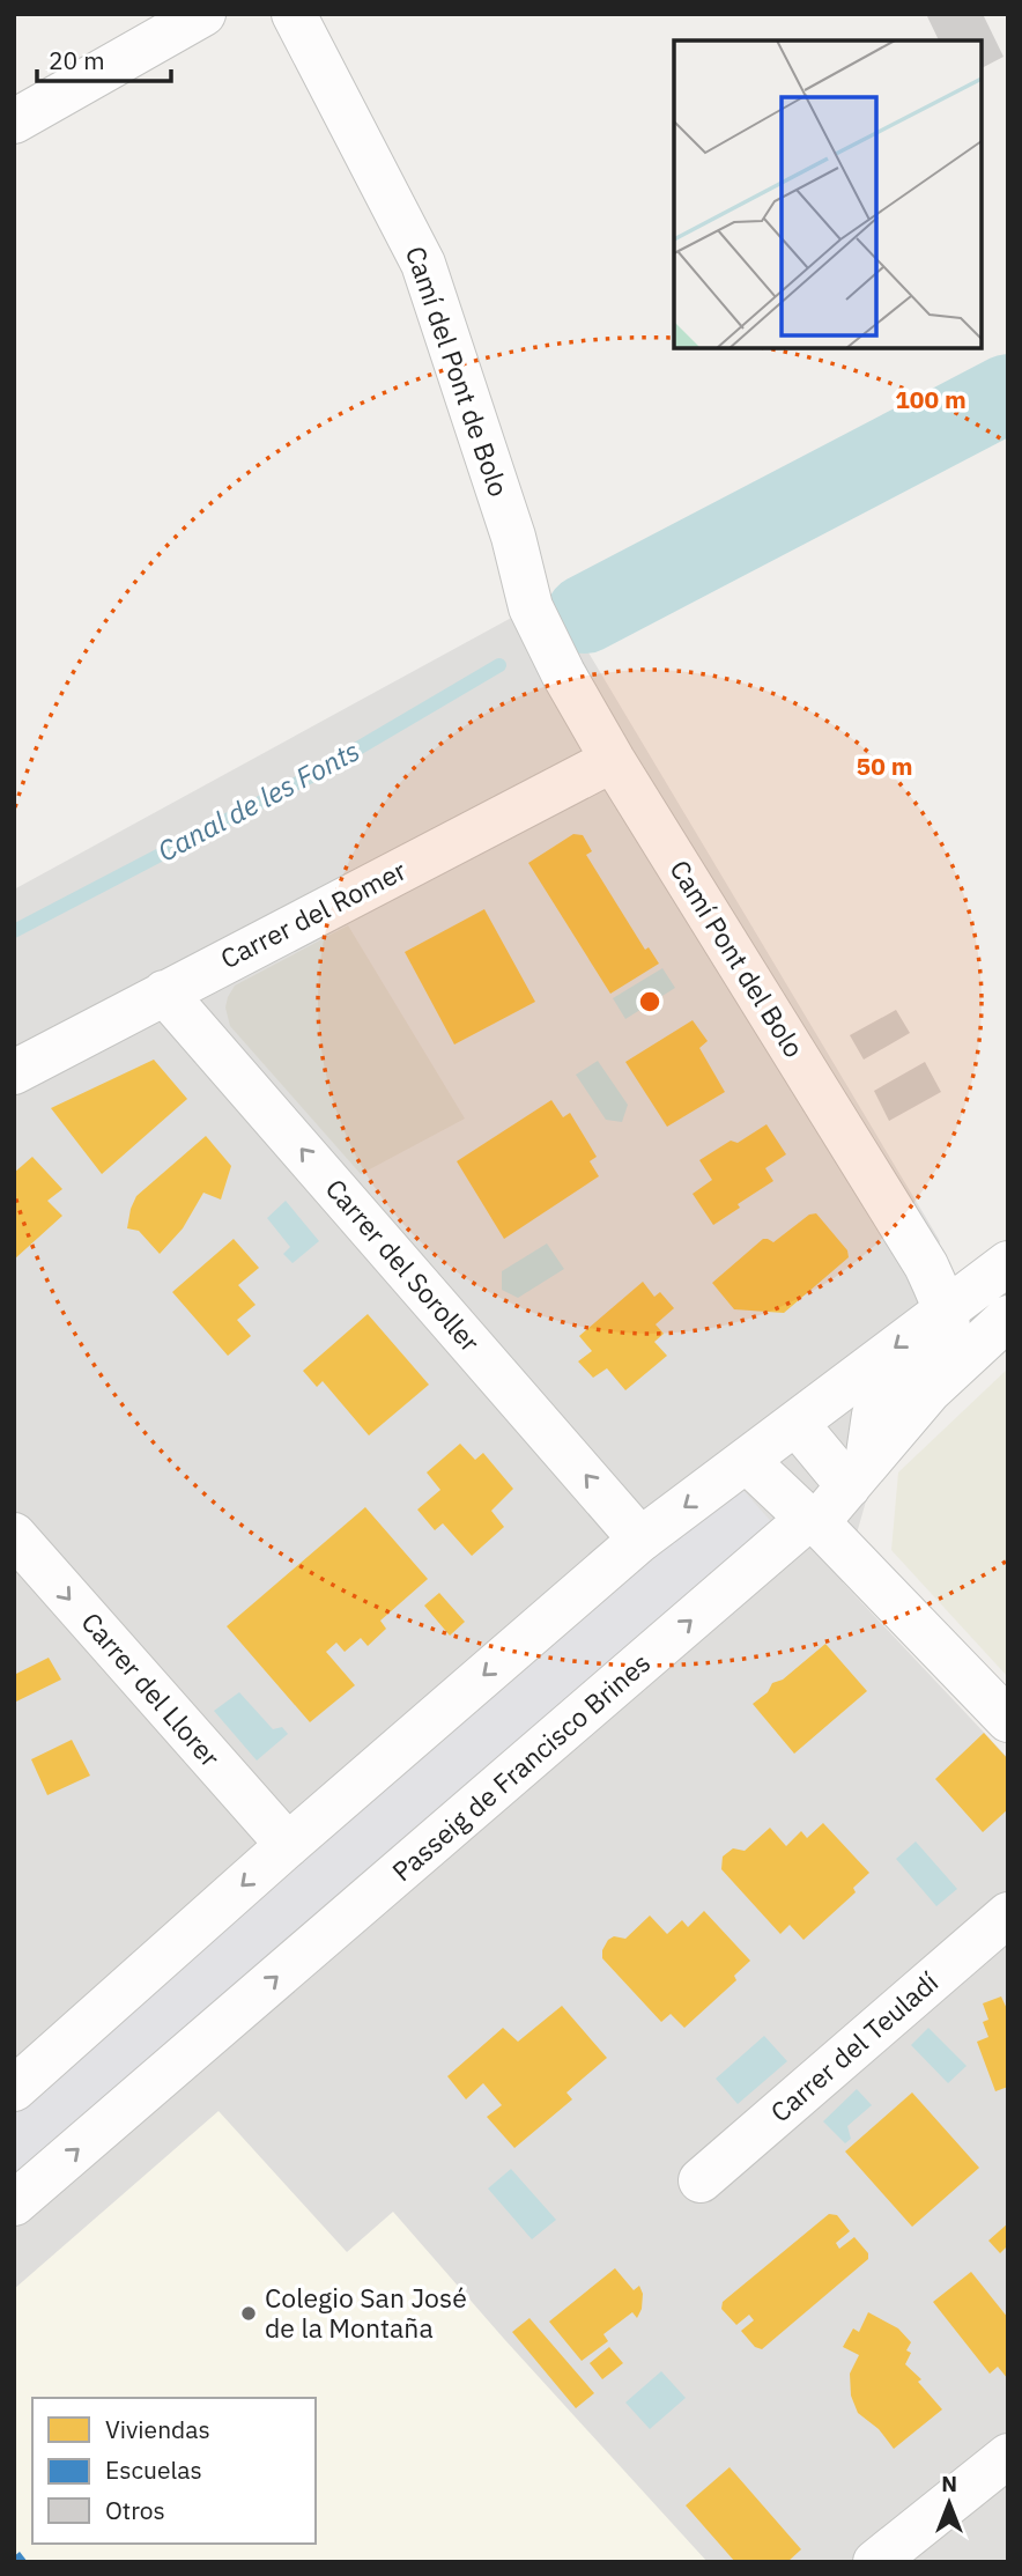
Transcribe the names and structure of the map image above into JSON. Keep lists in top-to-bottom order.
{
  "streets": {
    "street": [
      "Camí del Pont de Bolo",
      "Carrer del Romer",
      "Camí Pont del Bolo",
      "Carrer del Soroller",
      "Carrer del Llorer",
      "Passeig de Francisco Brines",
      "Carrer del Teuladí"
    ]
  },
  "crossings": [
    ["Camí del Pont de Bolo", "Camí Pont del Bolo"],
    ["Carrer del Romer", "Camí Pont del Bolo"],
    ["Carrer del Romer", "Carrer del Soroller"],
    ["Camí Pont del Bolo", "Passeig de Francisco Brines"]
  ],
  "one_way": ["Carrer del Soroller", "Carrer del Llorer"],
  "water": ["Canal de les Fonts"],
  "places": ["Colegio San José de la Montaña"],
  "legend": ["Viviendas", "Escuelas", "Otros"],
  "scale_bar": "20 m",
  "north": "top",
  "rings": ["100 m", "50 m"]
}
